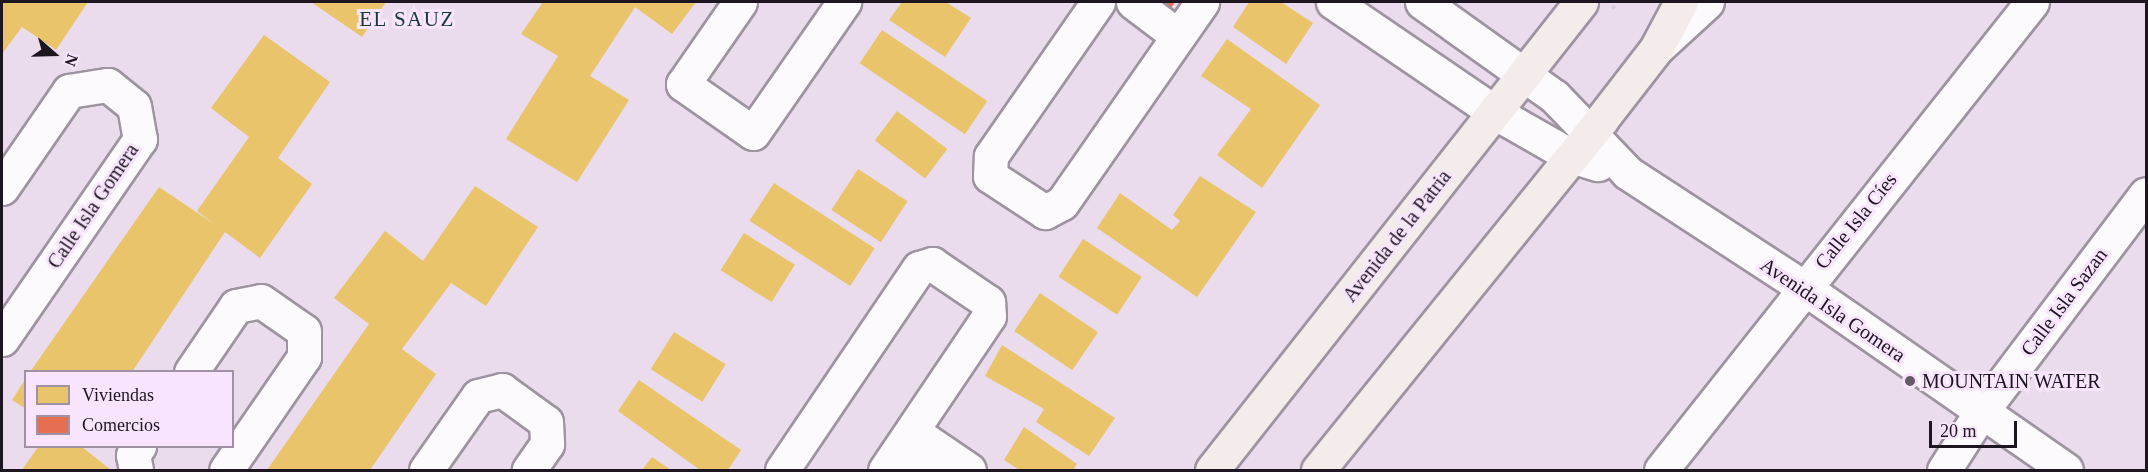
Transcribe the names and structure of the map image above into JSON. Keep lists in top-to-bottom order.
{
  "streets": {
    "main road": ["Avenida de la Patria"],
    "street": [
      "Calle Isla Gomera",
      "Calle Isla Cíes",
      "Calle Isla Sazan",
      "Avenida Isla Gomera"
    ]
  },
  "crossings": [
    ["Calle Isla Cíes", "Avenida Isla Gomera"],
    ["Avenida de la Patria", "Avenida Isla Gomera"],
    ["Calle Isla Sazan", "Avenida Isla Gomera"]
  ],
  "districts": ["EL SAUZ"],
  "places": ["MOUNTAIN WATER"],
  "legend": ["Viviendas", "Comercios"],
  "scale_bar": "20 m",
  "north": "right"
}
